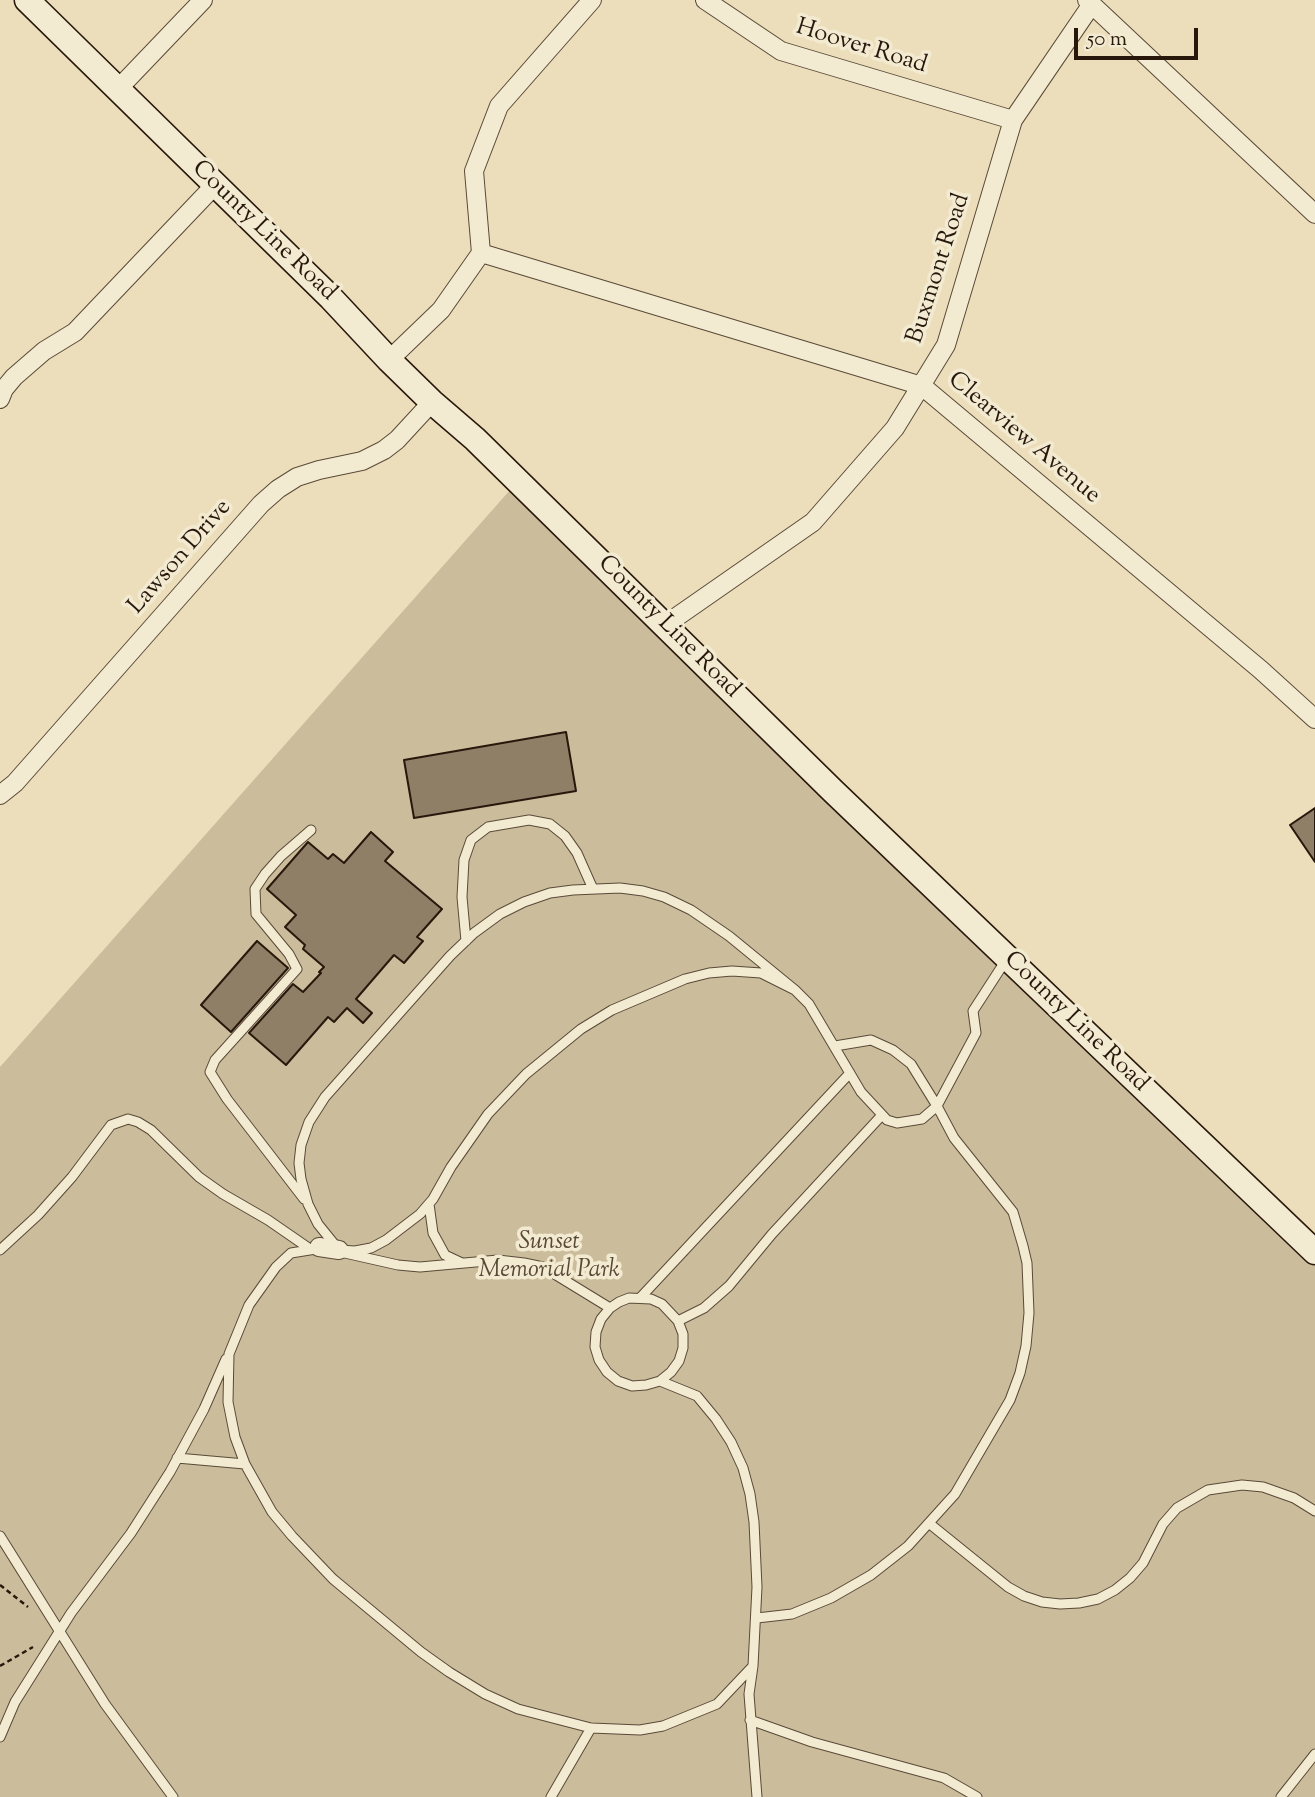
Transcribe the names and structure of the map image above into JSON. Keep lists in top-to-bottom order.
{
  "streets": {
    "main road": ["County Line Road"],
    "street": [
      "Hoover Road",
      "Buxmont Road",
      "Clearview Avenue",
      "Lawson Drive"
    ]
  },
  "crossings": [
    ["Hoover Road", "Buxmont Road"],
    ["County Line Road", "Buxmont Road"],
    ["County Line Road", "Lawson Drive"],
    ["Buxmont Road", "Clearview Avenue"]
  ],
  "parks": ["Sunset Memorial Park"],
  "scale_bar": "50 m"
}
